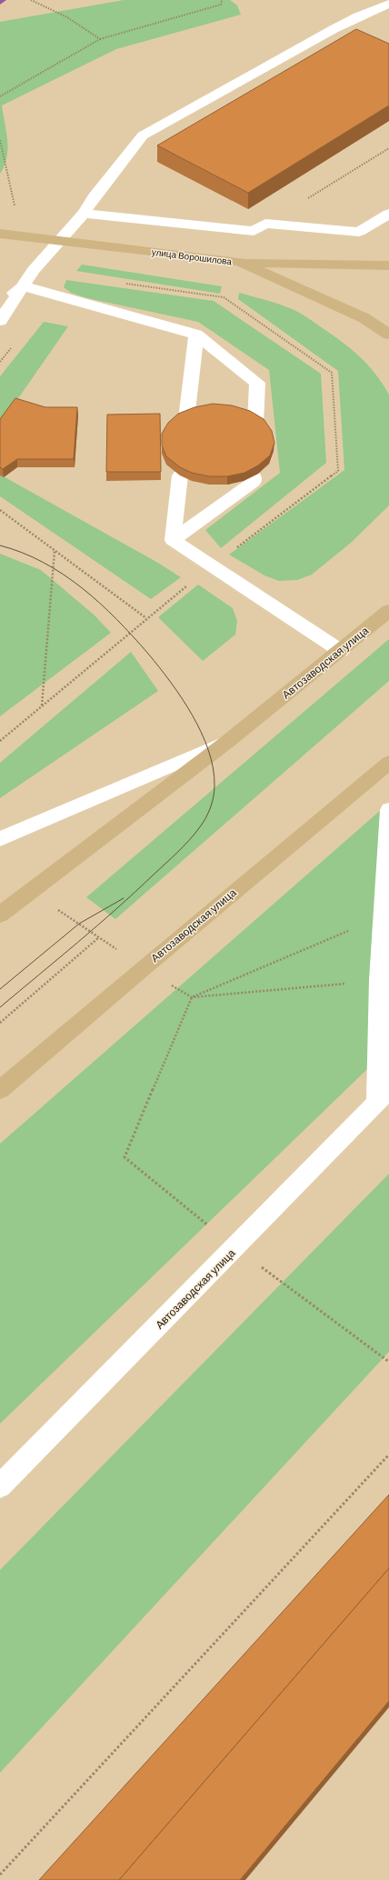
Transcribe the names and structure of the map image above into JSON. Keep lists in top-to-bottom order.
{
  "streets": {
    "main road": ["улица Ворошилова", "Автозаводская улица"]
  }
}
